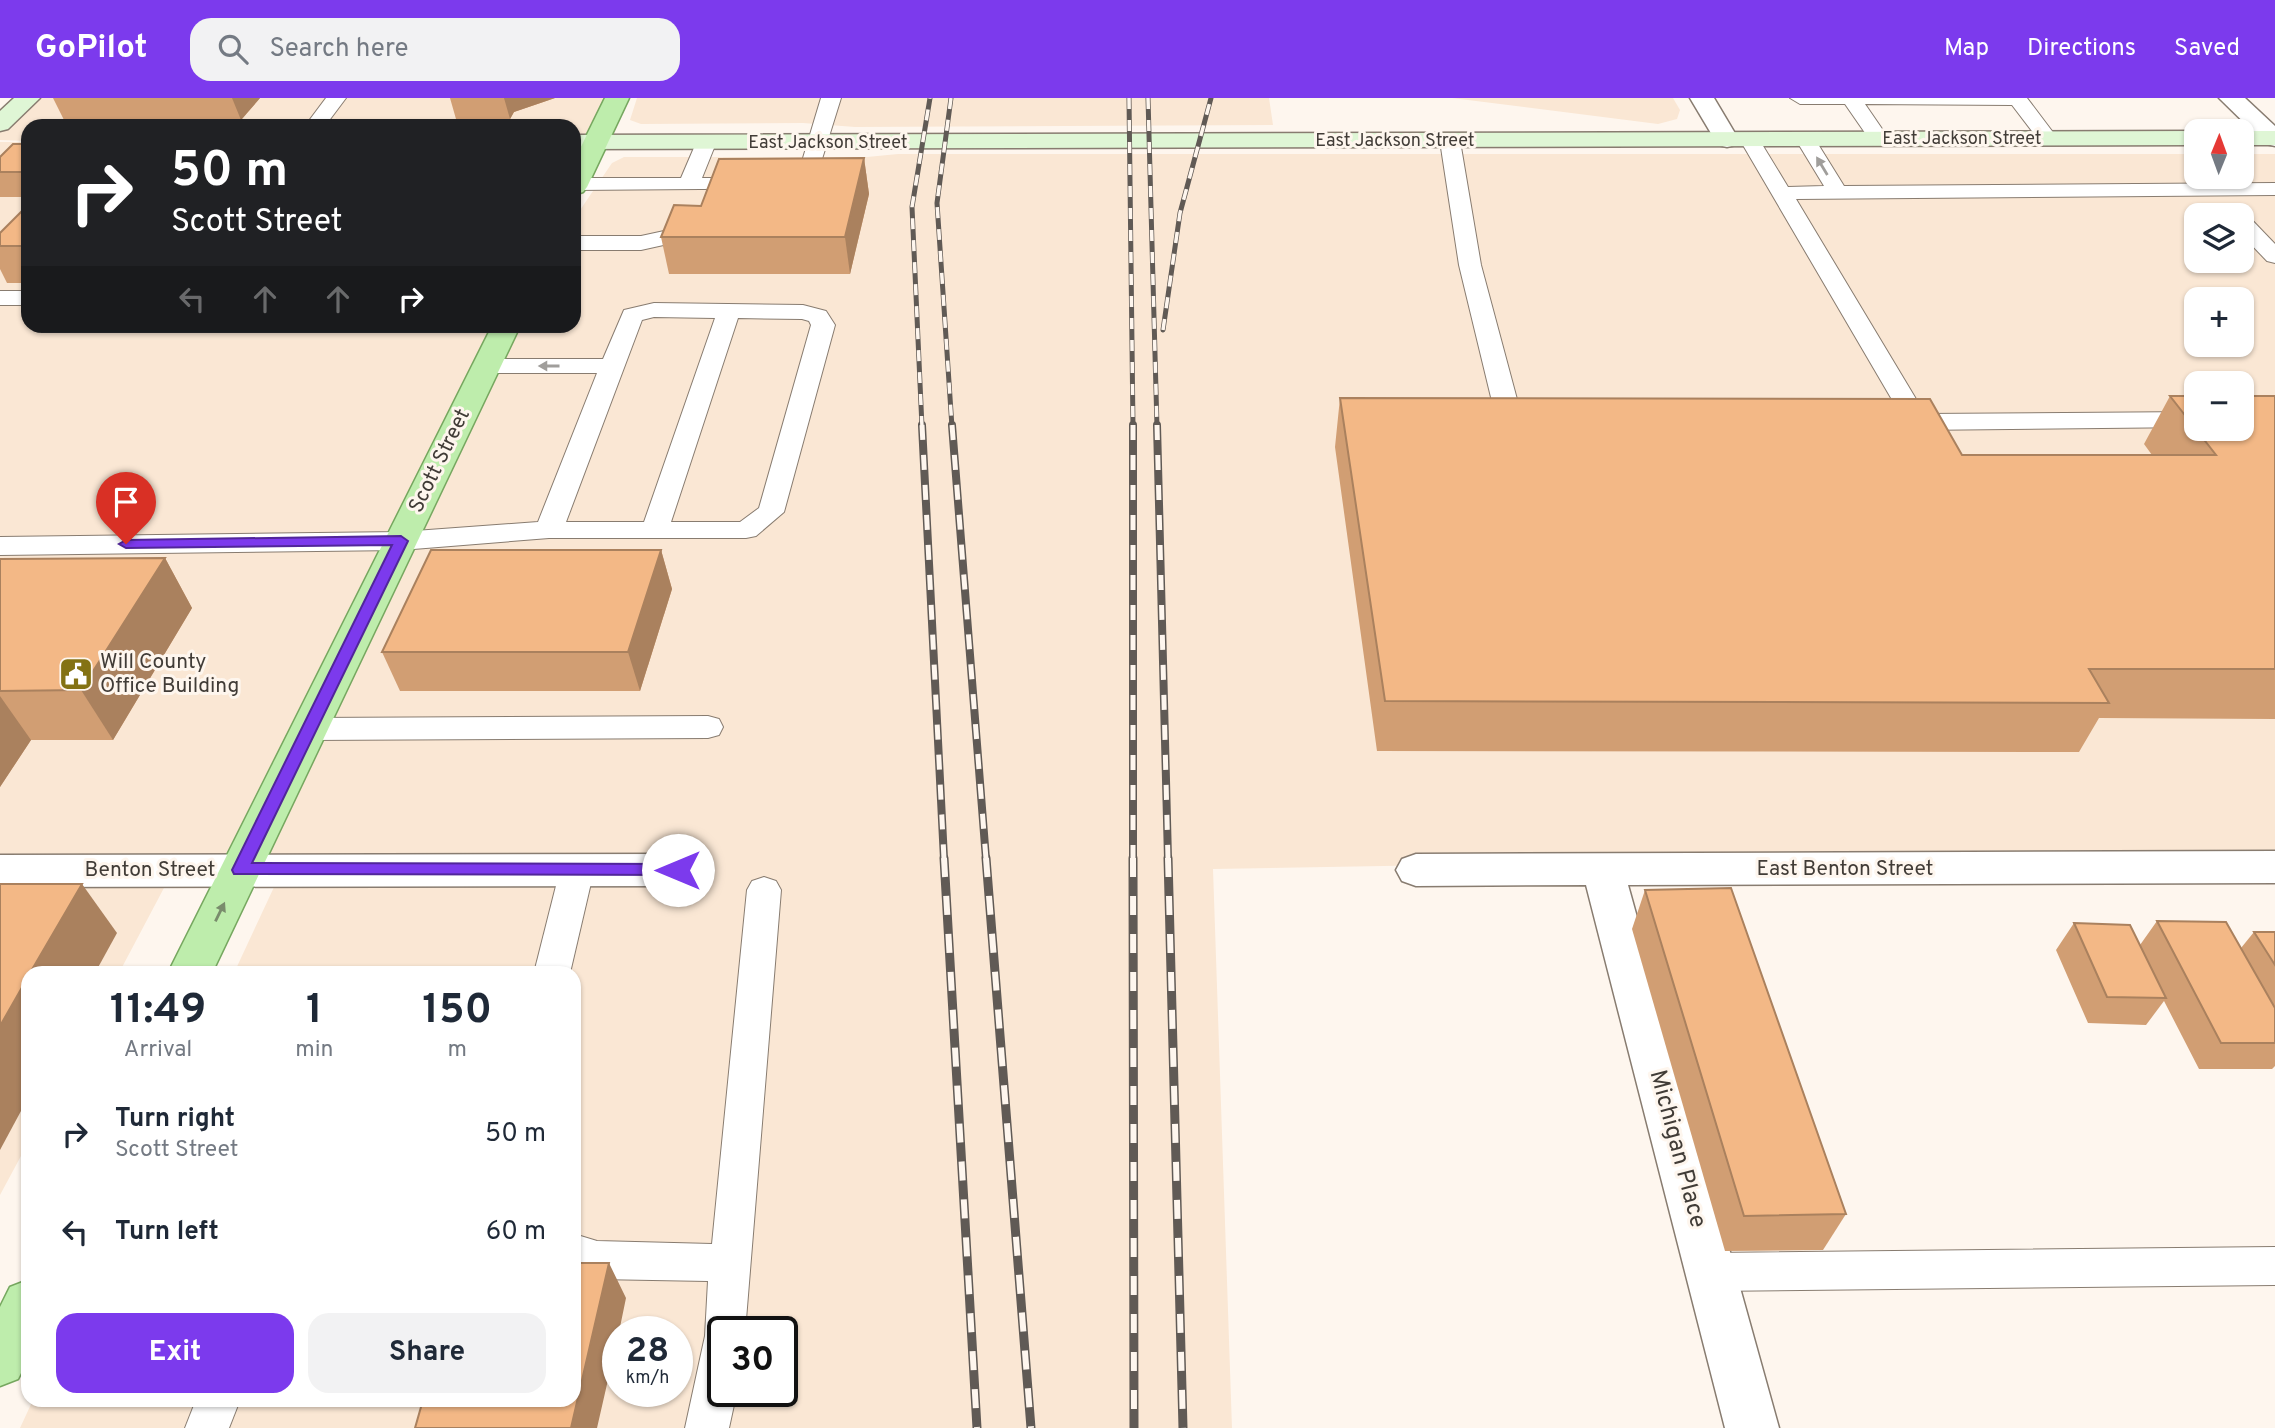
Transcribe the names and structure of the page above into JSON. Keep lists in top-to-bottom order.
{
  "streets": {
    "main road": ["Scott Street"],
    "street": [
      "East Jackson Street",
      "East Benton Street",
      "Benton Street",
      "Michigan Place"
    ]
  },
  "crossings": [
    ["Scott Street", "Benton Street"],
    ["East Benton Street", "Michigan Place"]
  ],
  "places": {
    "public building": ["Will County Office Building"]
  },
  "north": "top",
  "page": {
    "header": "GoPilot",
    "search": "Search here",
    "nav": ["Map", "Directions", "Saved"],
    "map_buttons": ["+", "−"],
    "turn": ["50 m", "Scott Street"],
    "eta": [
      "11:49",
      "Arrival",
      "1",
      "min",
      "150",
      "m"
    ],
    "list": [
      {
        "name": "Turn right",
        "note": "Scott Street",
        "value": "50 m"
      },
      {
        "name": "Turn left",
        "value": "60 m"
      }
    ],
    "buttons": ["Exit", "Share"],
    "speed": "28 km/h",
    "limit": "30"
  }
}
